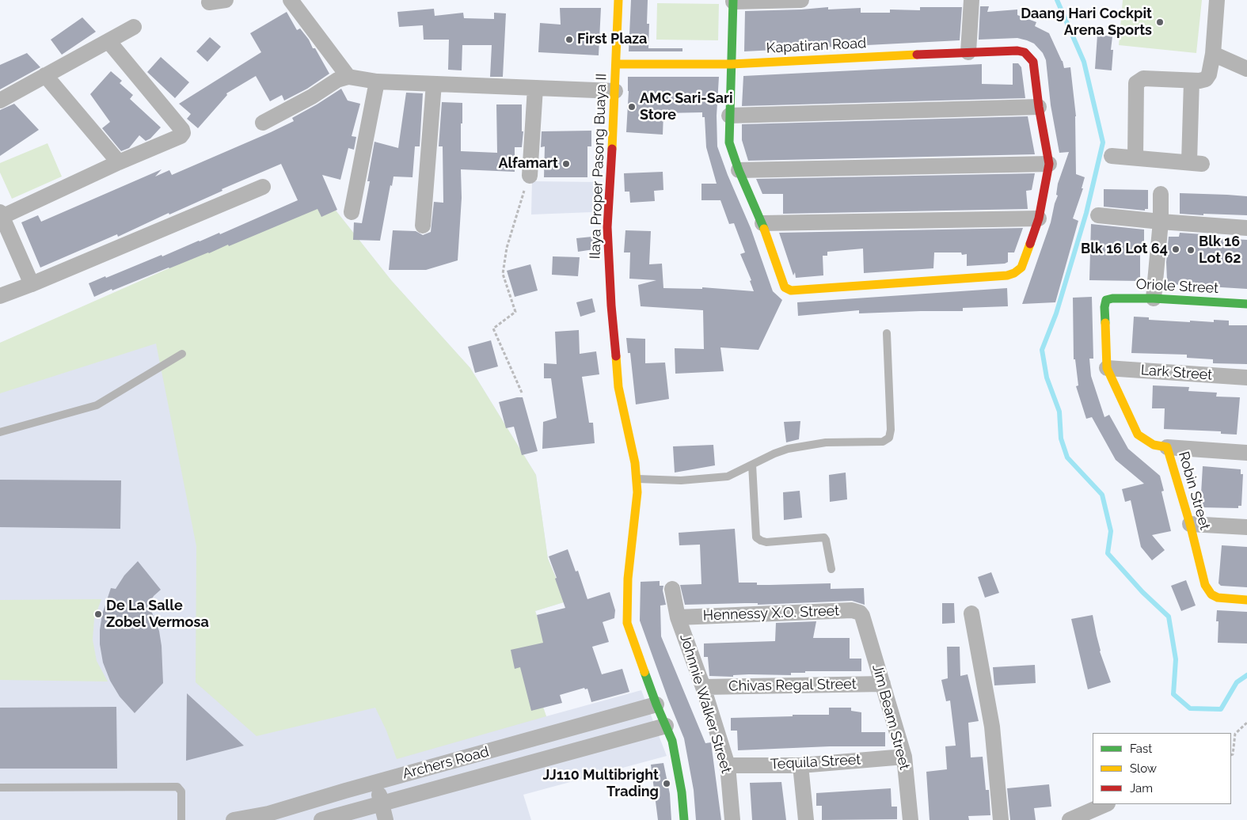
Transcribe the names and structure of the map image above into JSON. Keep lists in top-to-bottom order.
{
  "streets": {
    "street": [
      "Kapatiran Road",
      "Ilaya Proper Pasong Buaya II",
      "Oriole Street",
      "Lark Street",
      "Robin Street",
      "Hennessy X.O. Street",
      "Chivas Regal Street",
      "Johnnie Walker Street",
      "Jim Beam Street",
      "Tequila Street",
      "Archers Road"
    ]
  },
  "crossings": [
    ["Kapatiran Road", "Ilaya Proper Pasong Buaya II"],
    ["Ilaya Proper Pasong Buaya II", "Archers Road"],
    ["Oriole Street", "Robin Street"],
    ["Lark Street", "Robin Street"],
    ["Hennessy X.O. Street", "Johnnie Walker Street"],
    ["Hennessy X.O. Street", "Jim Beam Street"],
    ["Chivas Regal Street", "Johnnie Walker Street"],
    ["Chivas Regal Street", "Jim Beam Street"],
    ["Johnnie Walker Street", "Tequila Street"],
    ["Jim Beam Street", "Tequila Street"]
  ],
  "places": [
    "Daang Hari Cockpit Arena Sports",
    "First Plaza",
    "AMC Sari-Sari Store",
    "Alfamart",
    "Blk 16 Lot 64",
    "Blk 16 Lot 62",
    "De La Salle Zobel Vermosa",
    "JJ110 Multibright Trading"
  ],
  "legend": ["Fast", "Slow", "Jam"]
}
